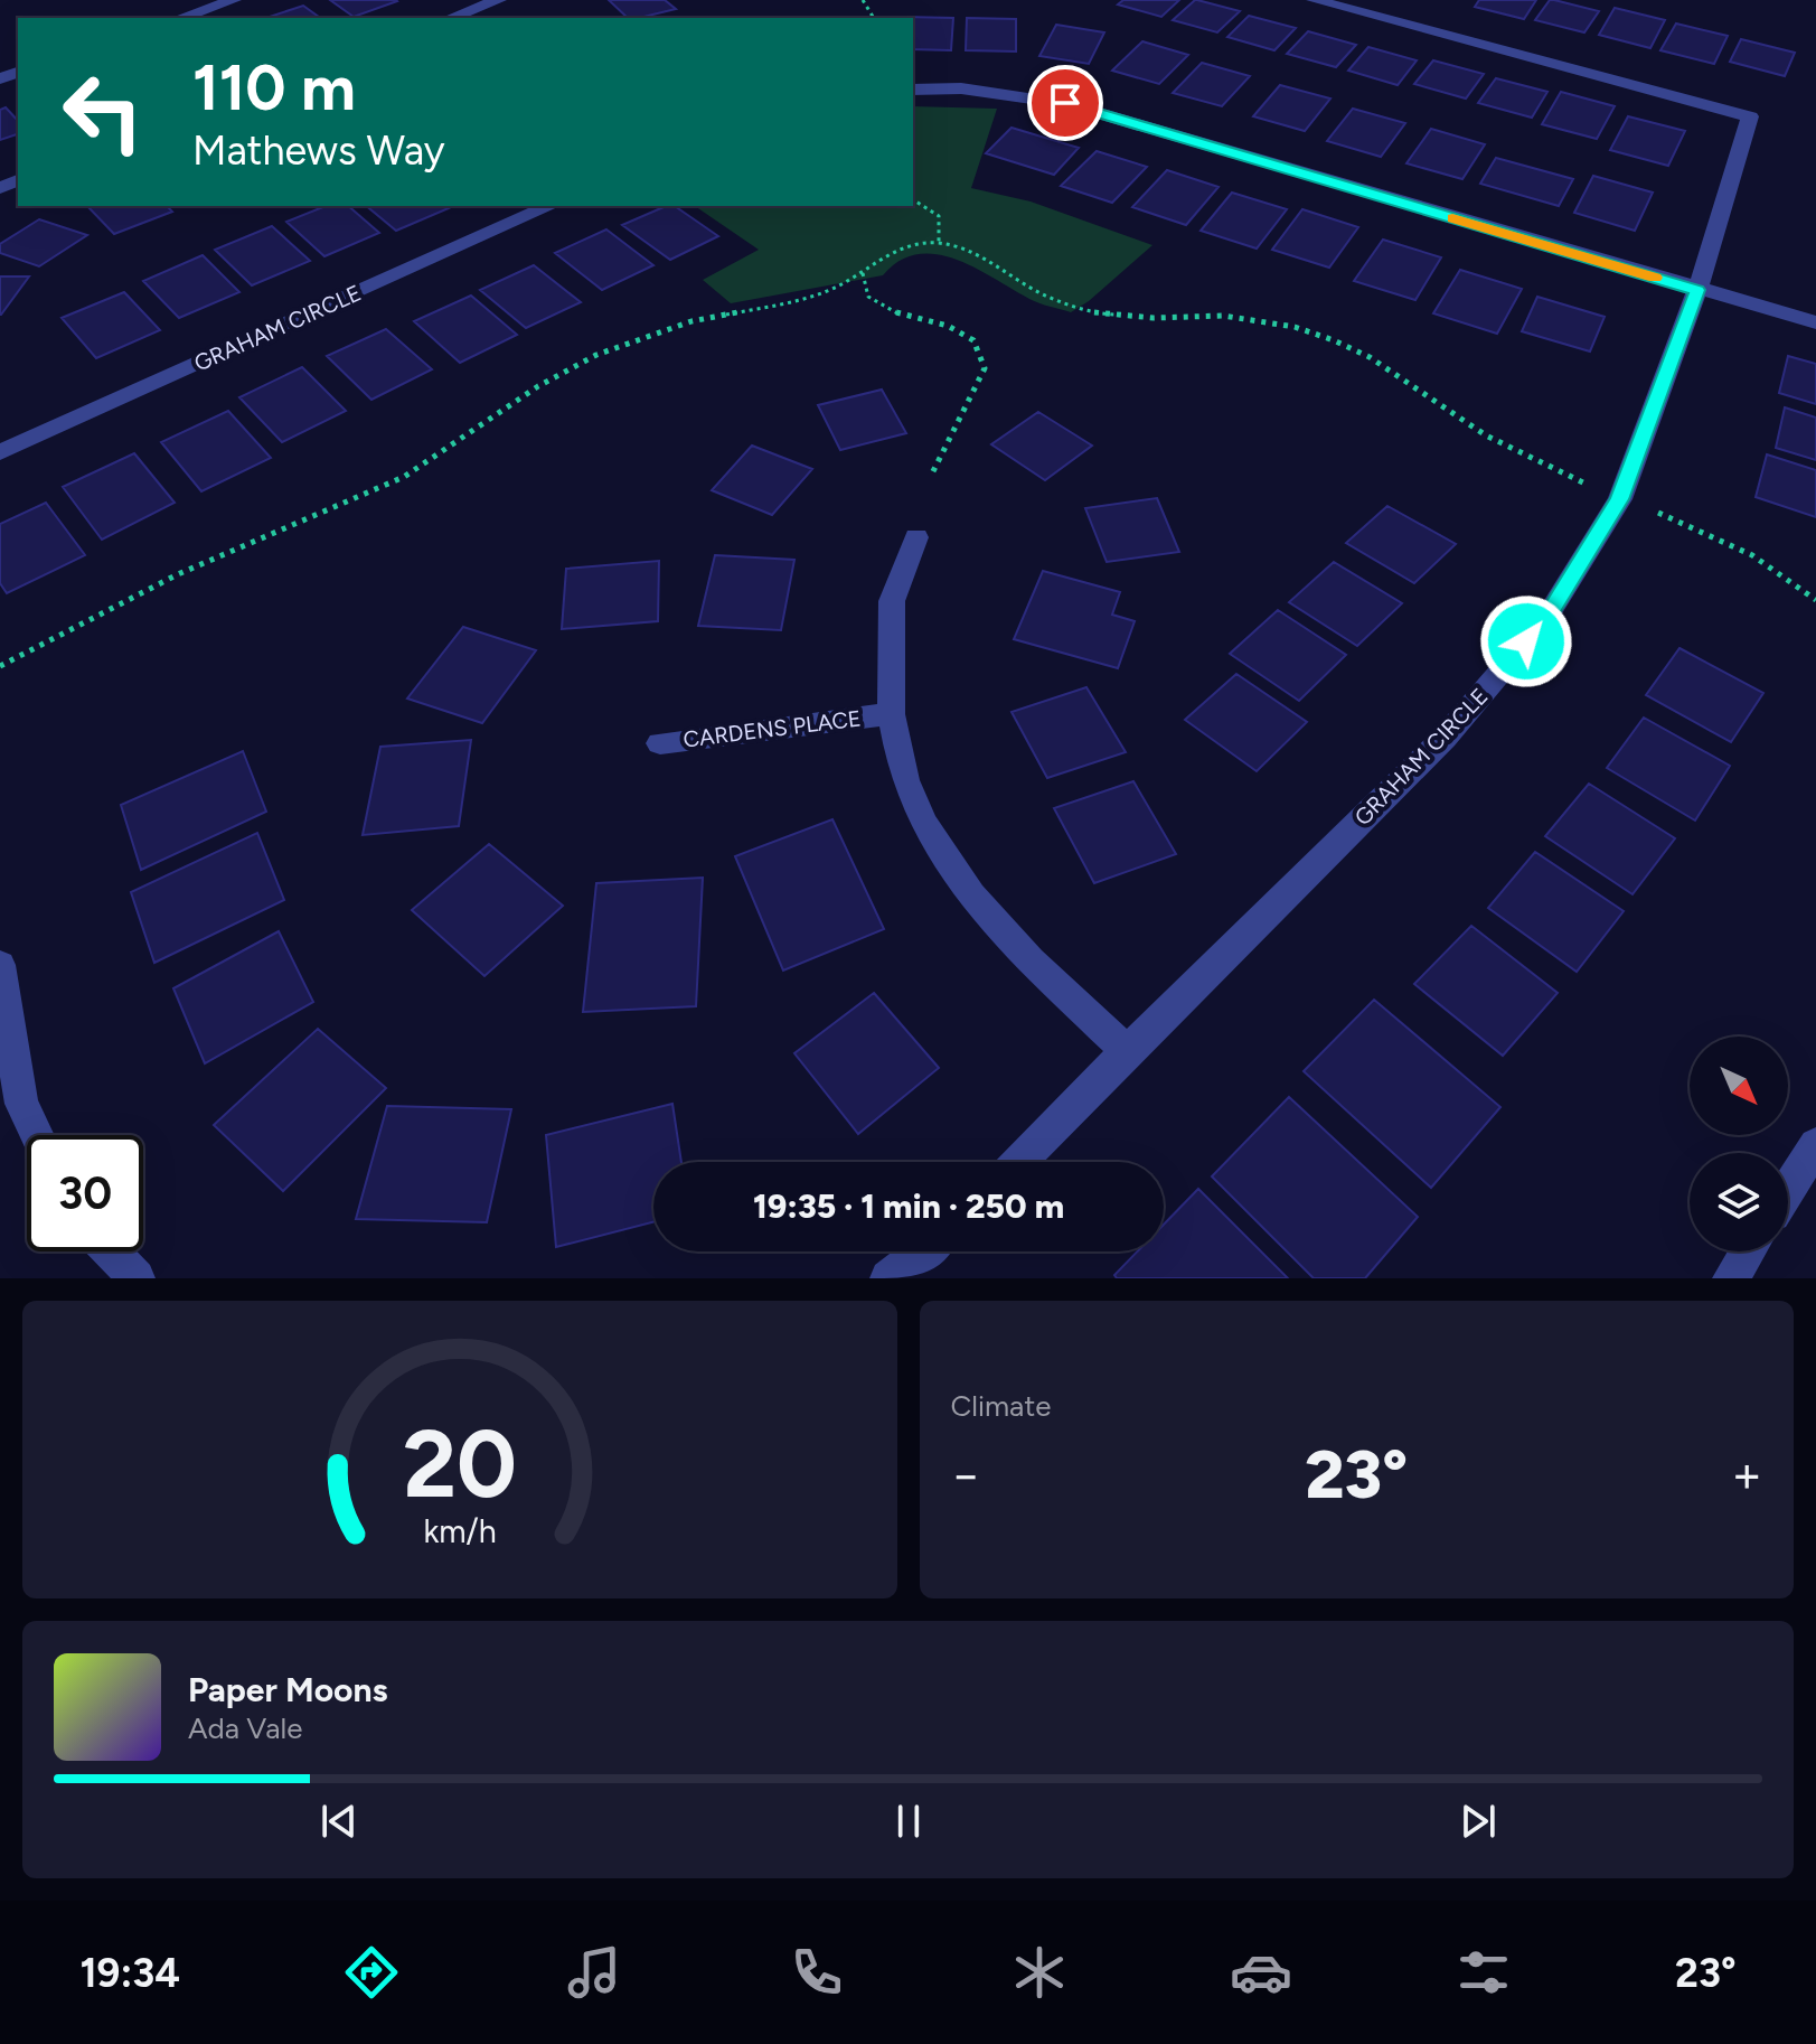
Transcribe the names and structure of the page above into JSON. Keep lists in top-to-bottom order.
{
  "streets": {
    "street": ["GRAHAM CIRCLE", "CARDENS PLACE"]
  },
  "crossings": [
    ["GRAHAM CIRCLE", "CARDENS PLACE"]
  ],
  "north": "bottom right",
  "page": {
    "turn": ["110 m", "Mathews Way"],
    "limit": "30",
    "trip": "19:35 · 1 min · 250 m",
    "tile": "Climate",
    "heat": ["−", "23°", "+"],
    "song": ["Paper Moons", "Ada Vale"],
    "tabs": ["19:34", "23°"],
    "gauge": ["20", "km/h"]
  }
}
